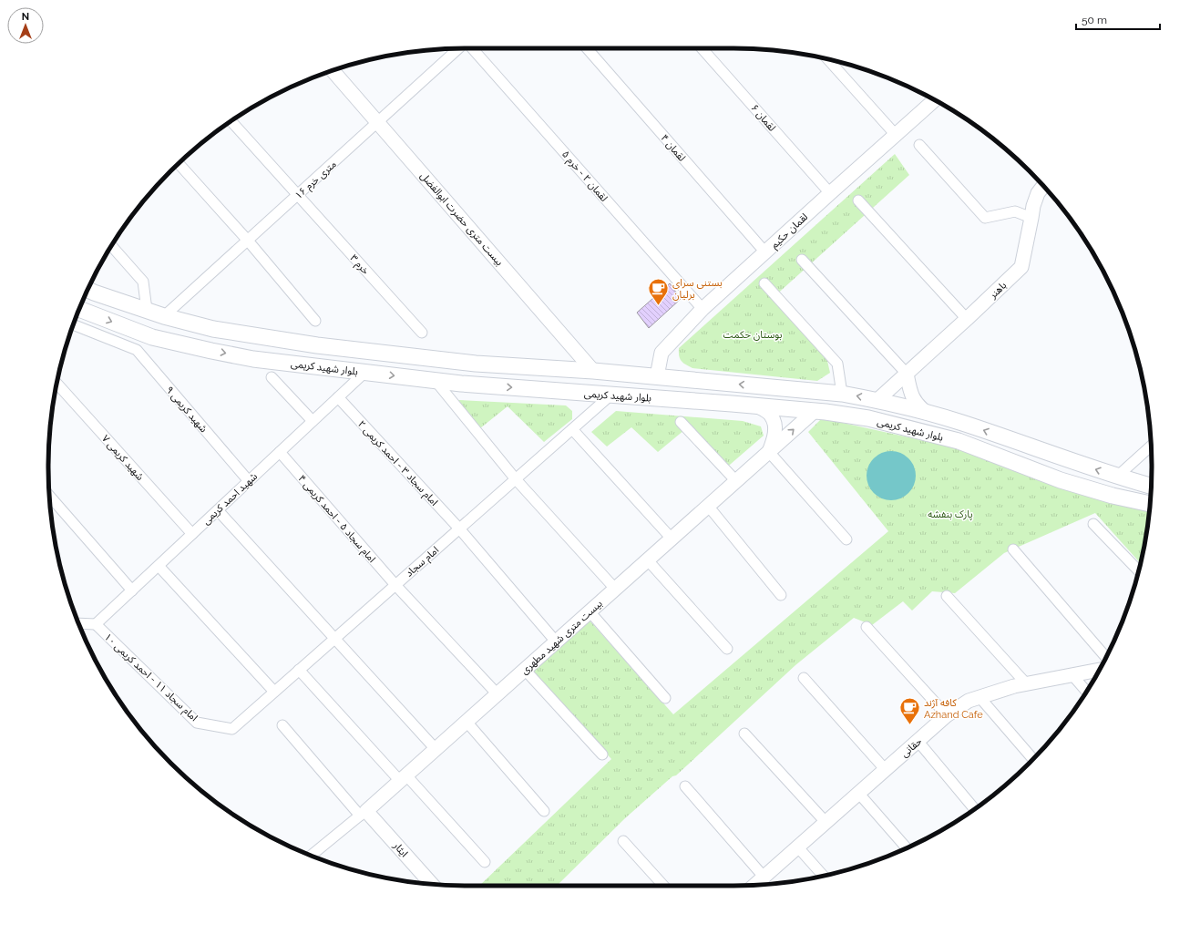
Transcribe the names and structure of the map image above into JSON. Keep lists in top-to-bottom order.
{
  "streets": {
    "main road": [
      "بیست متری حضرت ابوالفضل",
      "لقمان حکیم",
      "باهنر",
      "بلوار شهید کریمی",
      "بیست متری شهید مطهری",
      "حقانی",
      "ایثار"
    ],
    "street": [
      "لقمان ۶",
      "لقمان ۴",
      "لقمان ۲ - خرم ۵",
      "۱۶ متری خرم",
      "خرم ۳",
      "شهید کریمی ۹",
      "شهید کریمی ۷",
      "امام سجاد ۳ - احمد کریمی ۲",
      "شهید احمد کریمی",
      "امام سجاد ۵ - احمد کریمی ۴",
      "امام سجاد",
      "امام سجاد ۱۱ - احمد کریمی ۱۰"
    ]
  },
  "crossings": [
    ["لقمان ۶", "لقمان حکیم"],
    ["لقمان ۴", "لقمان حکیم"],
    ["لقمان ۲ - خرم ۵", "لقمان حکیم"],
    ["۱۶ متری خرم", "بیست متری حضرت ابوالفضل"],
    ["۱۶ متری خرم", "خرم ۳"],
    ["۱۶ متری خرم", "بلوار شهید کریمی"],
    ["بیست متری حضرت ابوالفضل", "بلوار شهید کریمی"],
    ["لقمان حکیم", "بلوار شهید کریمی"],
    ["باهنر", "بلوار شهید کریمی"],
    ["بلوار شهید کریمی", "شهید احمد کریمی"],
    ["بلوار شهید کریمی", "امام سجاد"],
    ["بلوار شهید کریمی", "بیست متری شهید مطهری"],
    ["شهید کریمی ۹", "شهید احمد کریمی"],
    ["شهید کریمی ۷", "شهید احمد کریمی"],
    ["امام سجاد ۳ - احمد کریمی ۲", "شهید احمد کریمی"],
    ["امام سجاد ۳ - احمد کریمی ۲", "امام سجاد"],
    ["امام سجاد ۳ - احمد کریمی ۲", "بیست متری شهید مطهری"],
    ["شهید احمد کریمی", "امام سجاد ۵ - احمد کریمی ۴"],
    ["شهید احمد کریمی", "امام سجاد ۱۱ - احمد کریمی ۱۰"],
    ["امام سجاد ۵ - احمد کریمی ۴", "امام سجاد"],
    ["امام سجاد ۵ - احمد کریمی ۴", "بیست متری شهید مطهری"],
    ["امام سجاد", "امام سجاد ۱۱ - احمد کریمی ۱۰"],
    ["بیست متری شهید مطهری", "ایثار"]
  ],
  "parks": ["بوستان حکمت", "پارک بنفشه"],
  "places": {
    "cafe": ["بستنی سرای برلیان", "کافه آژند Azhand Cafe"]
  },
  "scale_bar": "50 m",
  "north": "top"
}
